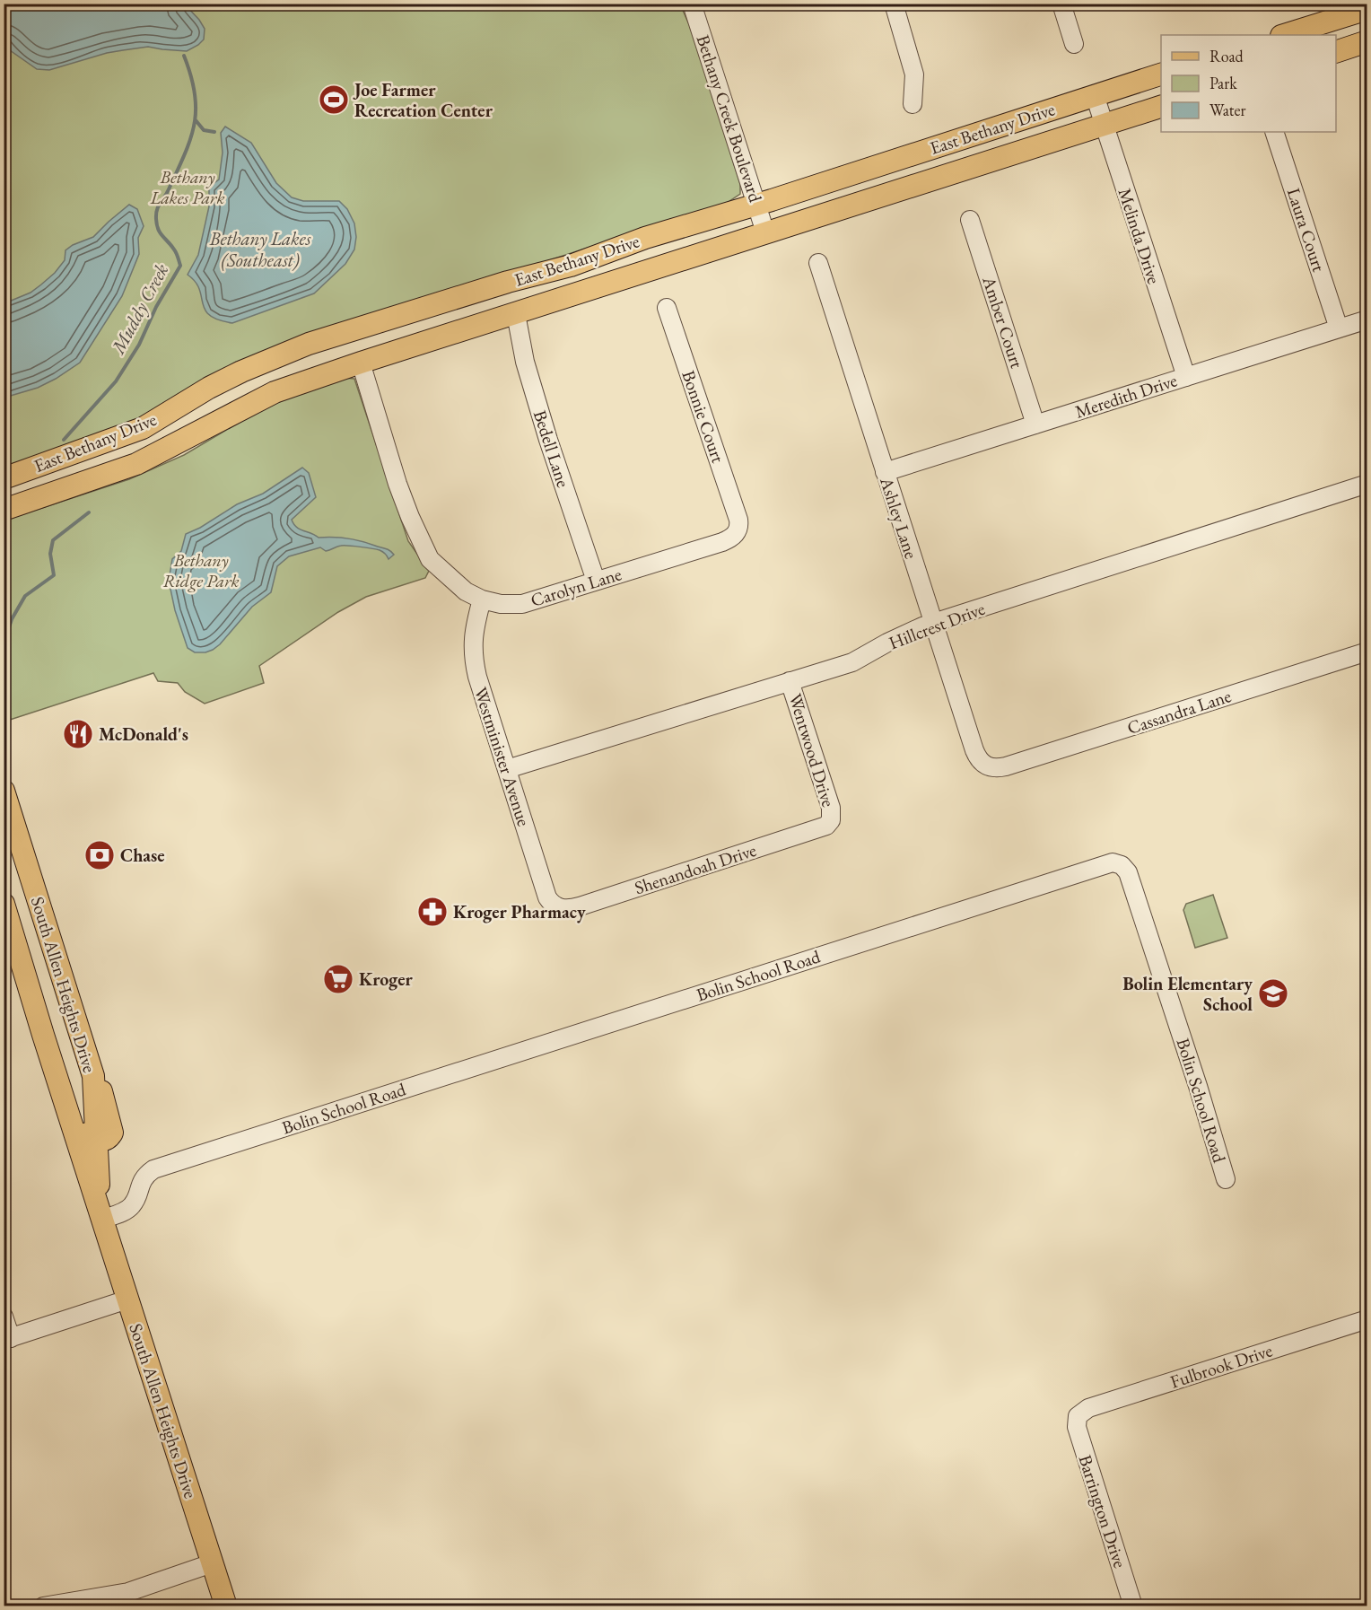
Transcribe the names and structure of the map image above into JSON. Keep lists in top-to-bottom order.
{
  "streets": {
    "main road": ["East Bethany Drive", "South Allen Heights Drive"],
    "street": [
      "Bethany Creek Boulevard",
      "Laura Court",
      "Melinda Drive",
      "Amber Court",
      "Meredith Drive",
      "Bonnie Court",
      "Bedell Lane",
      "Ashley Lane",
      "Carolyn Lane",
      "Hillcrest Drive",
      "Cassandra Lane",
      "Wentwood Drive",
      "Westminister Avenue",
      "Shenandoah Drive",
      "Bolin School Road",
      "Fulbrook Drive",
      "Barrington Drive"
    ]
  },
  "crossings": [
    ["Bethany Creek Boulevard", "East Bethany Drive"],
    ["East Bethany Drive", "Melinda Drive"],
    ["East Bethany Drive", "Bedell Lane"],
    ["East Bethany Drive", "Carolyn Lane"],
    ["Laura Court", "Meredith Drive"],
    ["Melinda Drive", "Meredith Drive"],
    ["Amber Court", "Meredith Drive"],
    ["Meredith Drive", "Ashley Lane"],
    ["Bonnie Court", "Carolyn Lane"],
    ["Bedell Lane", "Carolyn Lane"],
    ["Ashley Lane", "Hillcrest Drive"],
    ["Ashley Lane", "Cassandra Lane"],
    ["Carolyn Lane", "Westminister Avenue"],
    ["Hillcrest Drive", "Wentwood Drive"],
    ["Hillcrest Drive", "Westminister Avenue"],
    ["Wentwood Drive", "Shenandoah Drive"],
    ["Westminister Avenue", "Shenandoah Drive"],
    ["Bolin School Road", "South Allen Heights Drive"],
    ["Fulbrook Drive", "Barrington Drive"]
  ],
  "water": ["Bethany Lakes (Southeast)", "Muddy Creek"],
  "parks": ["Bethany Lakes Park", "Bethany Ridge Park"],
  "places": {
    "sports": ["Joe Farmer Recreation Center"],
    "restaurant": ["McDonald's"],
    "bank": ["Chase"],
    "pharmacy": ["Kroger Pharmacy"],
    "supermarket": ["Kroger"],
    "school or university": ["Bolin Elementary School"]
  },
  "legend": ["Road", "Park", "Water"]
}
